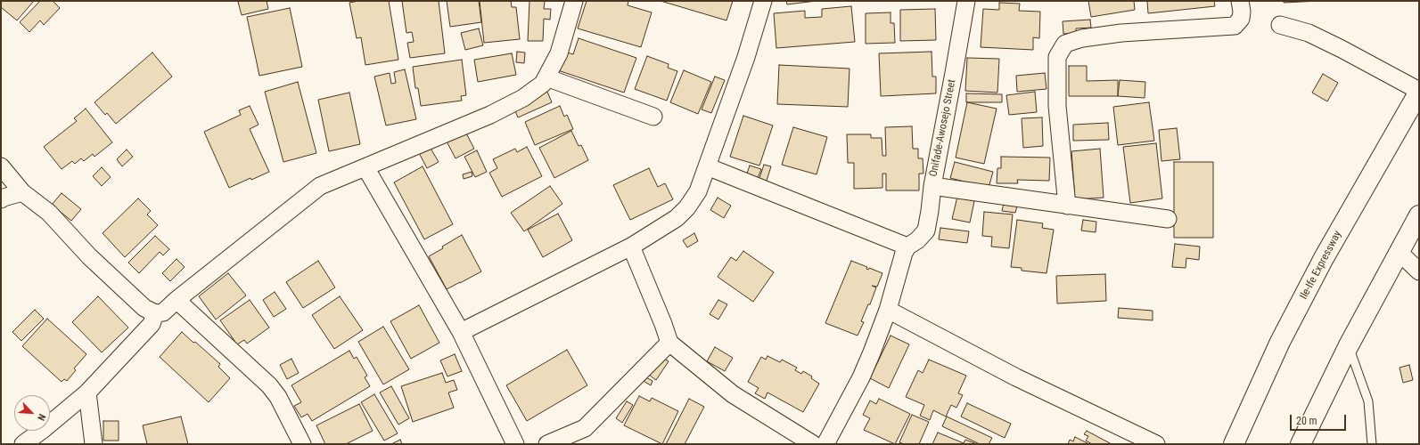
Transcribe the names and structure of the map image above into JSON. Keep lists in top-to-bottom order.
{
  "streets": {
    "highway": ["Ile-Ife Expressway"],
    "street": ["Onifade-Awosejo Street"]
  },
  "scale_bar": "20 m",
  "north": "bottom right"
}
